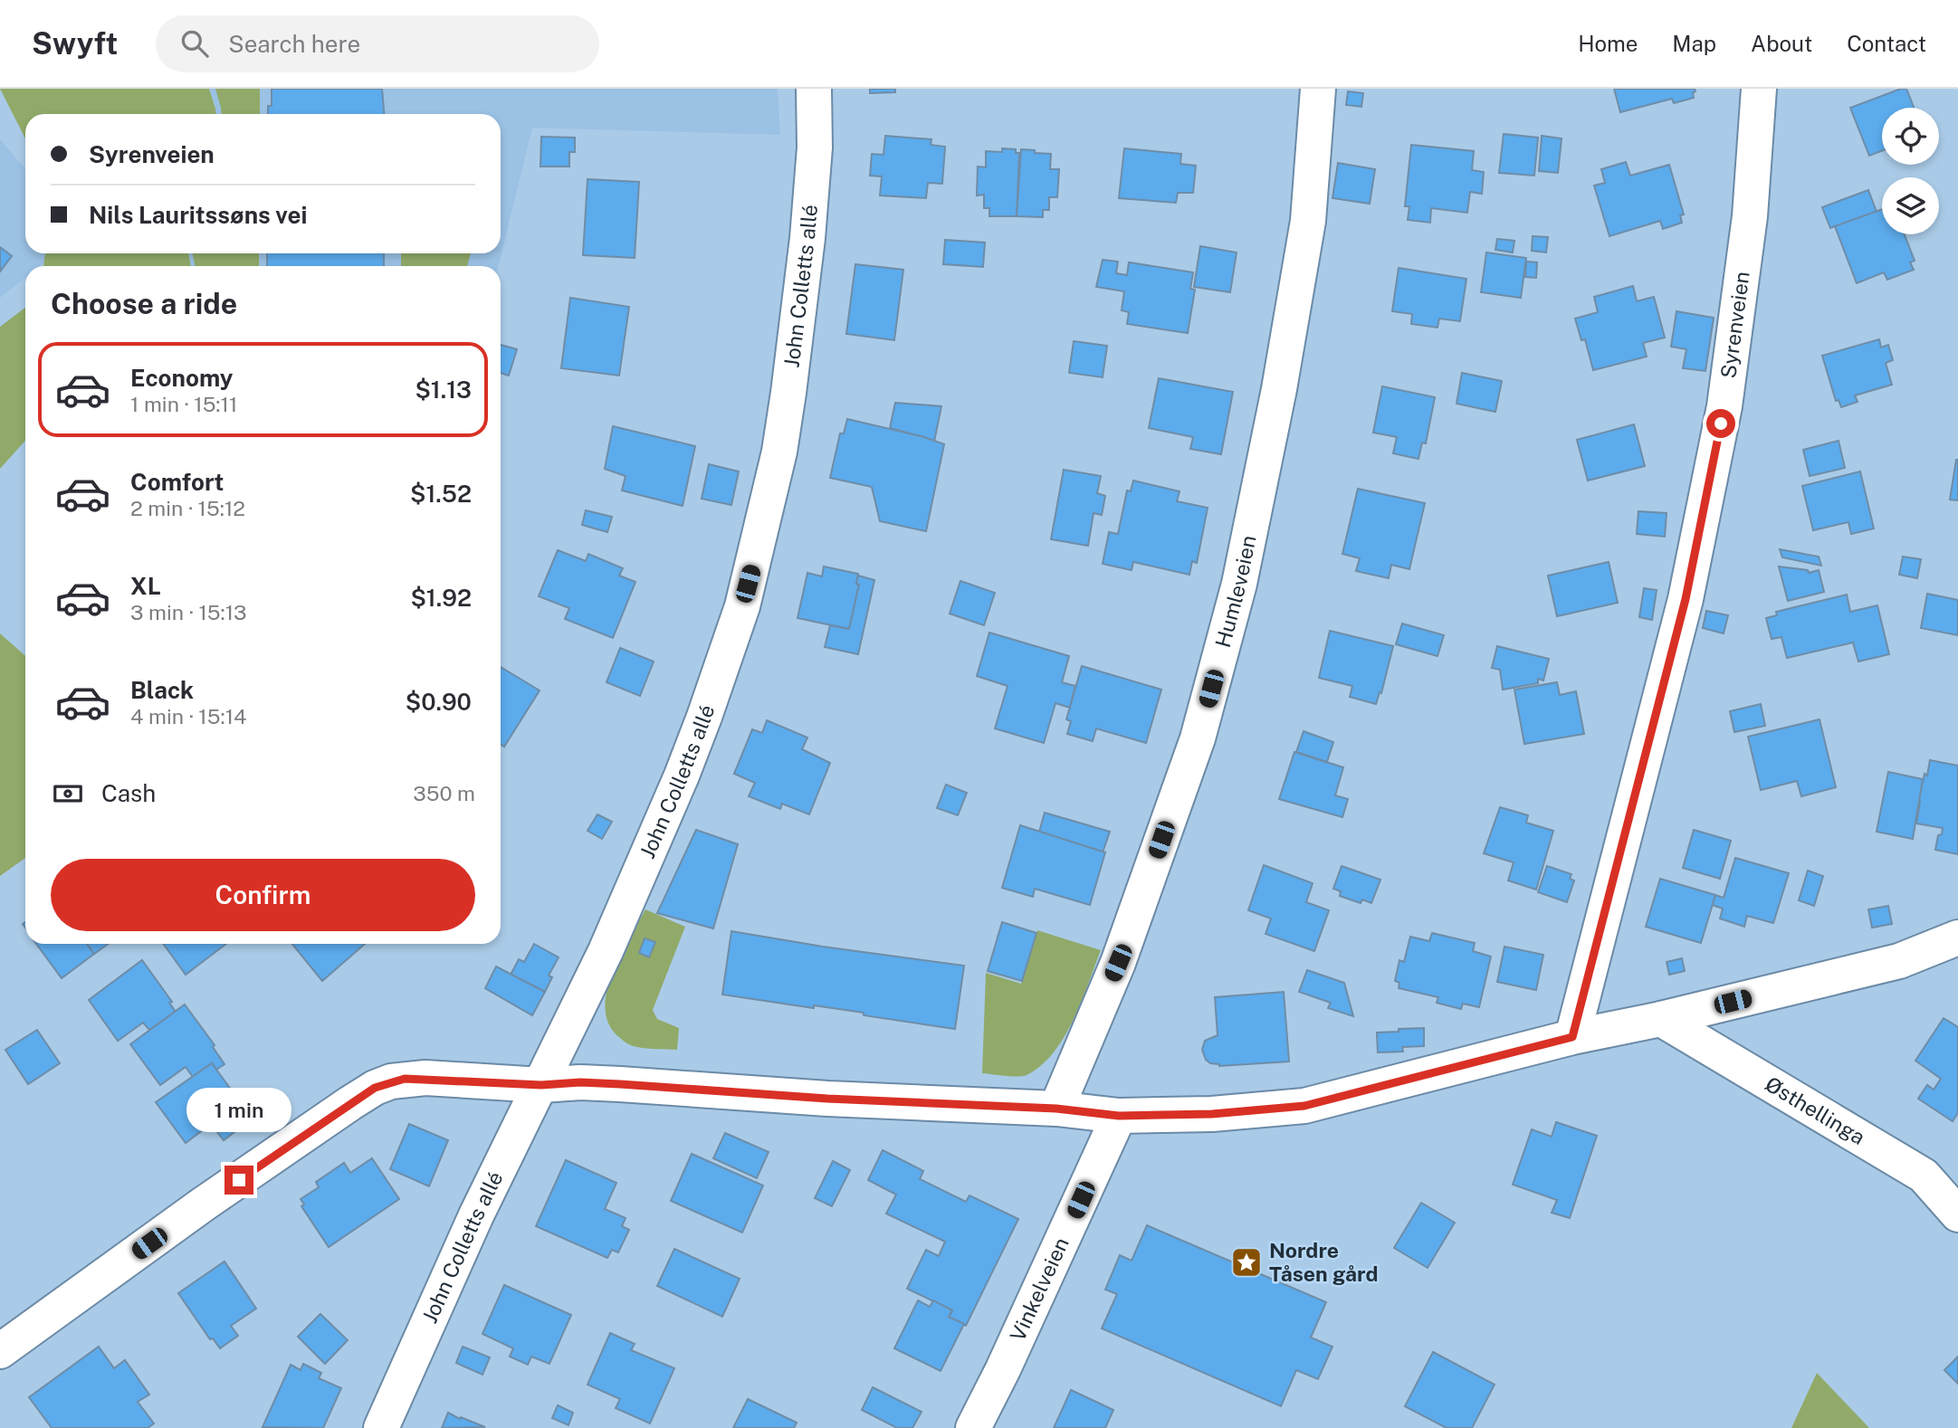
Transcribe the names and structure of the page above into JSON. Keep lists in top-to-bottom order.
{
  "streets": {
    "street": [
      "John Colletts allé",
      "Syrenveien",
      "Humleveien",
      "Østhellinga",
      "Vinkelveien"
    ]
  },
  "places": {
    "place": ["Nordre Tåsen gård"]
  },
  "page": {
    "header": "Swyft",
    "search": "Search here",
    "nav": [
      "Home",
      "Map",
      "About",
      "Contact"
    ],
    "banner": ["Syrenveien", "Nils Lauritssøns vei"],
    "heading": "Choose a ride",
    "list": [
      {
        "name": "Economy",
        "note": "1 min · 15:11",
        "value": "$1.13"
      },
      {
        "name": "Comfort",
        "note": "2 min · 15:12",
        "value": "$1.52"
      },
      {
        "name": "XL",
        "note": "3 min · 15:13",
        "value": "$1.92"
      },
      {
        "name": "Black",
        "note": "4 min · 15:14",
        "value": "$0.90"
      }
    ],
    "pay": ["Cash", "350 m"],
    "buttons": "Confirm",
    "bubble": "1 min"
  }
}
